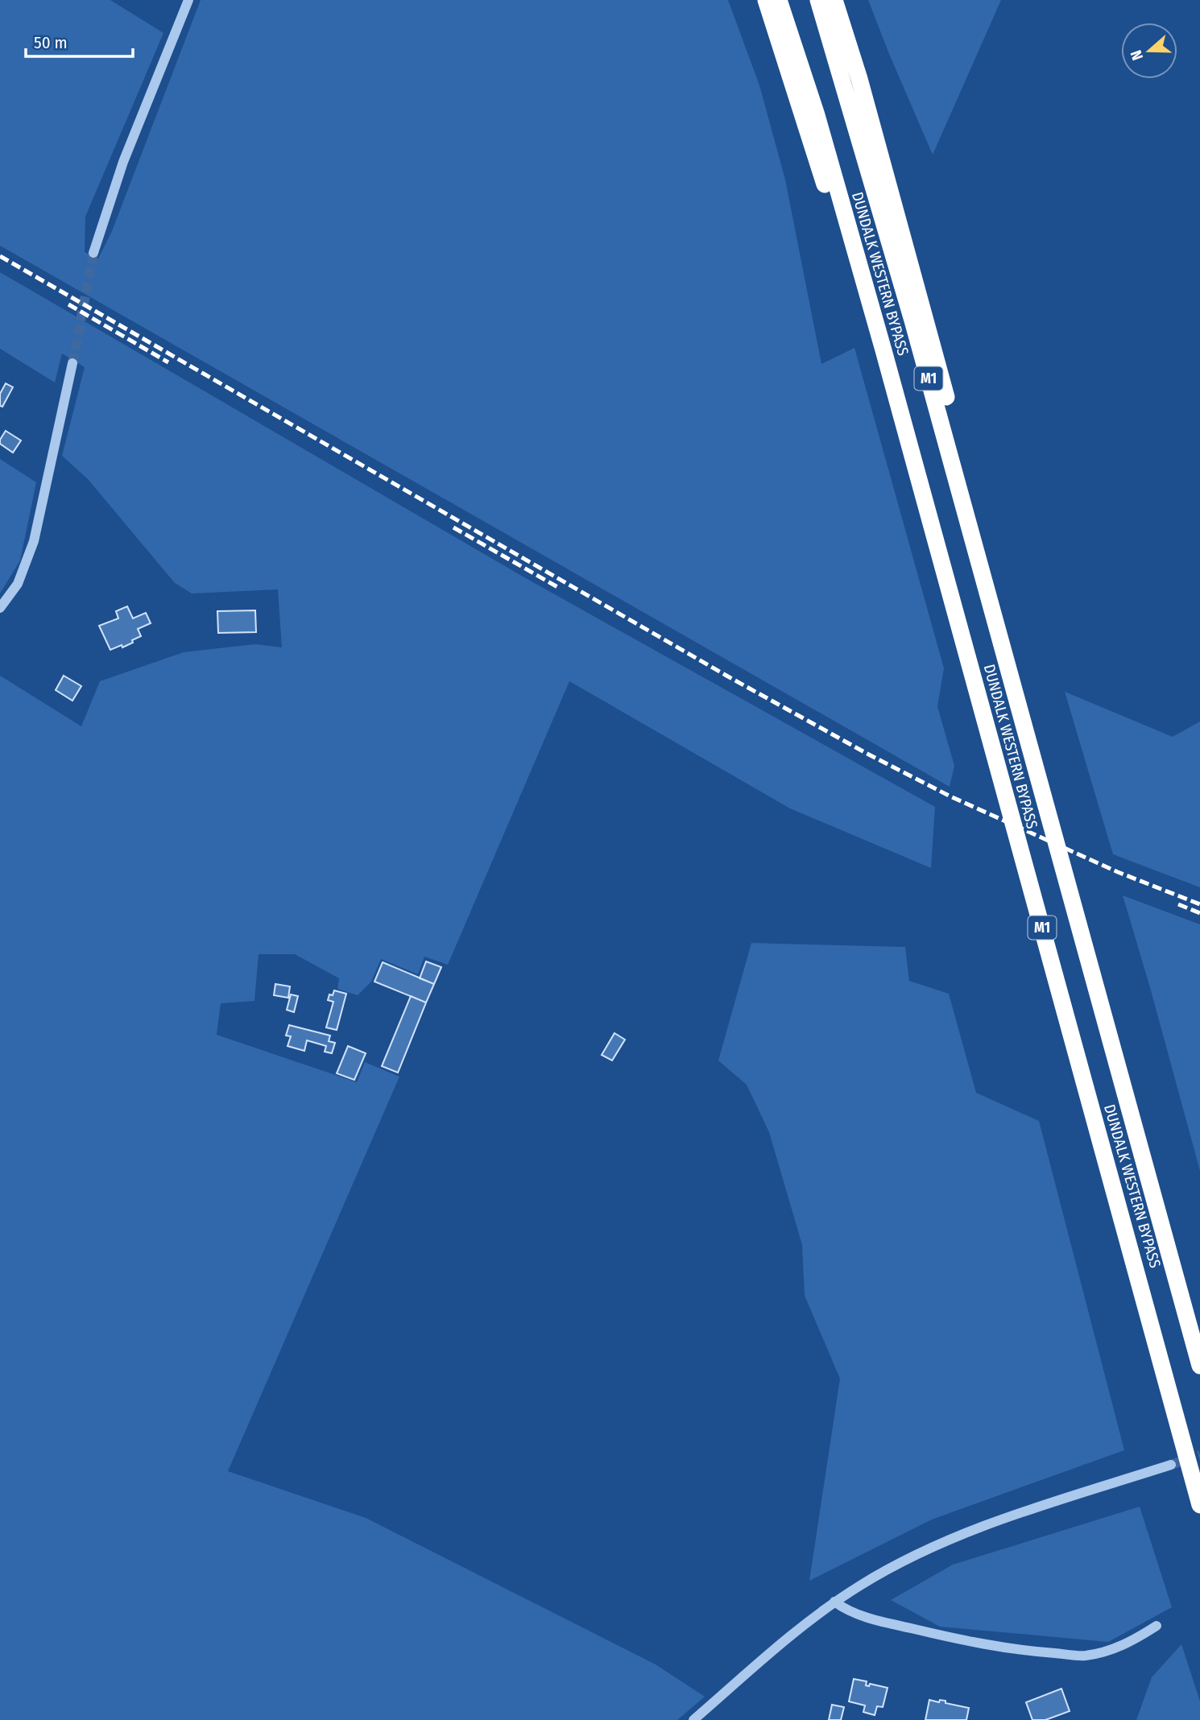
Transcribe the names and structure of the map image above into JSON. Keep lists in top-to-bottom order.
{
  "streets": {
    "highway": ["DUNDALK WESTERN BYPASS", "M1"]
  },
  "scale_bar": "50 m",
  "north": "left"
}
